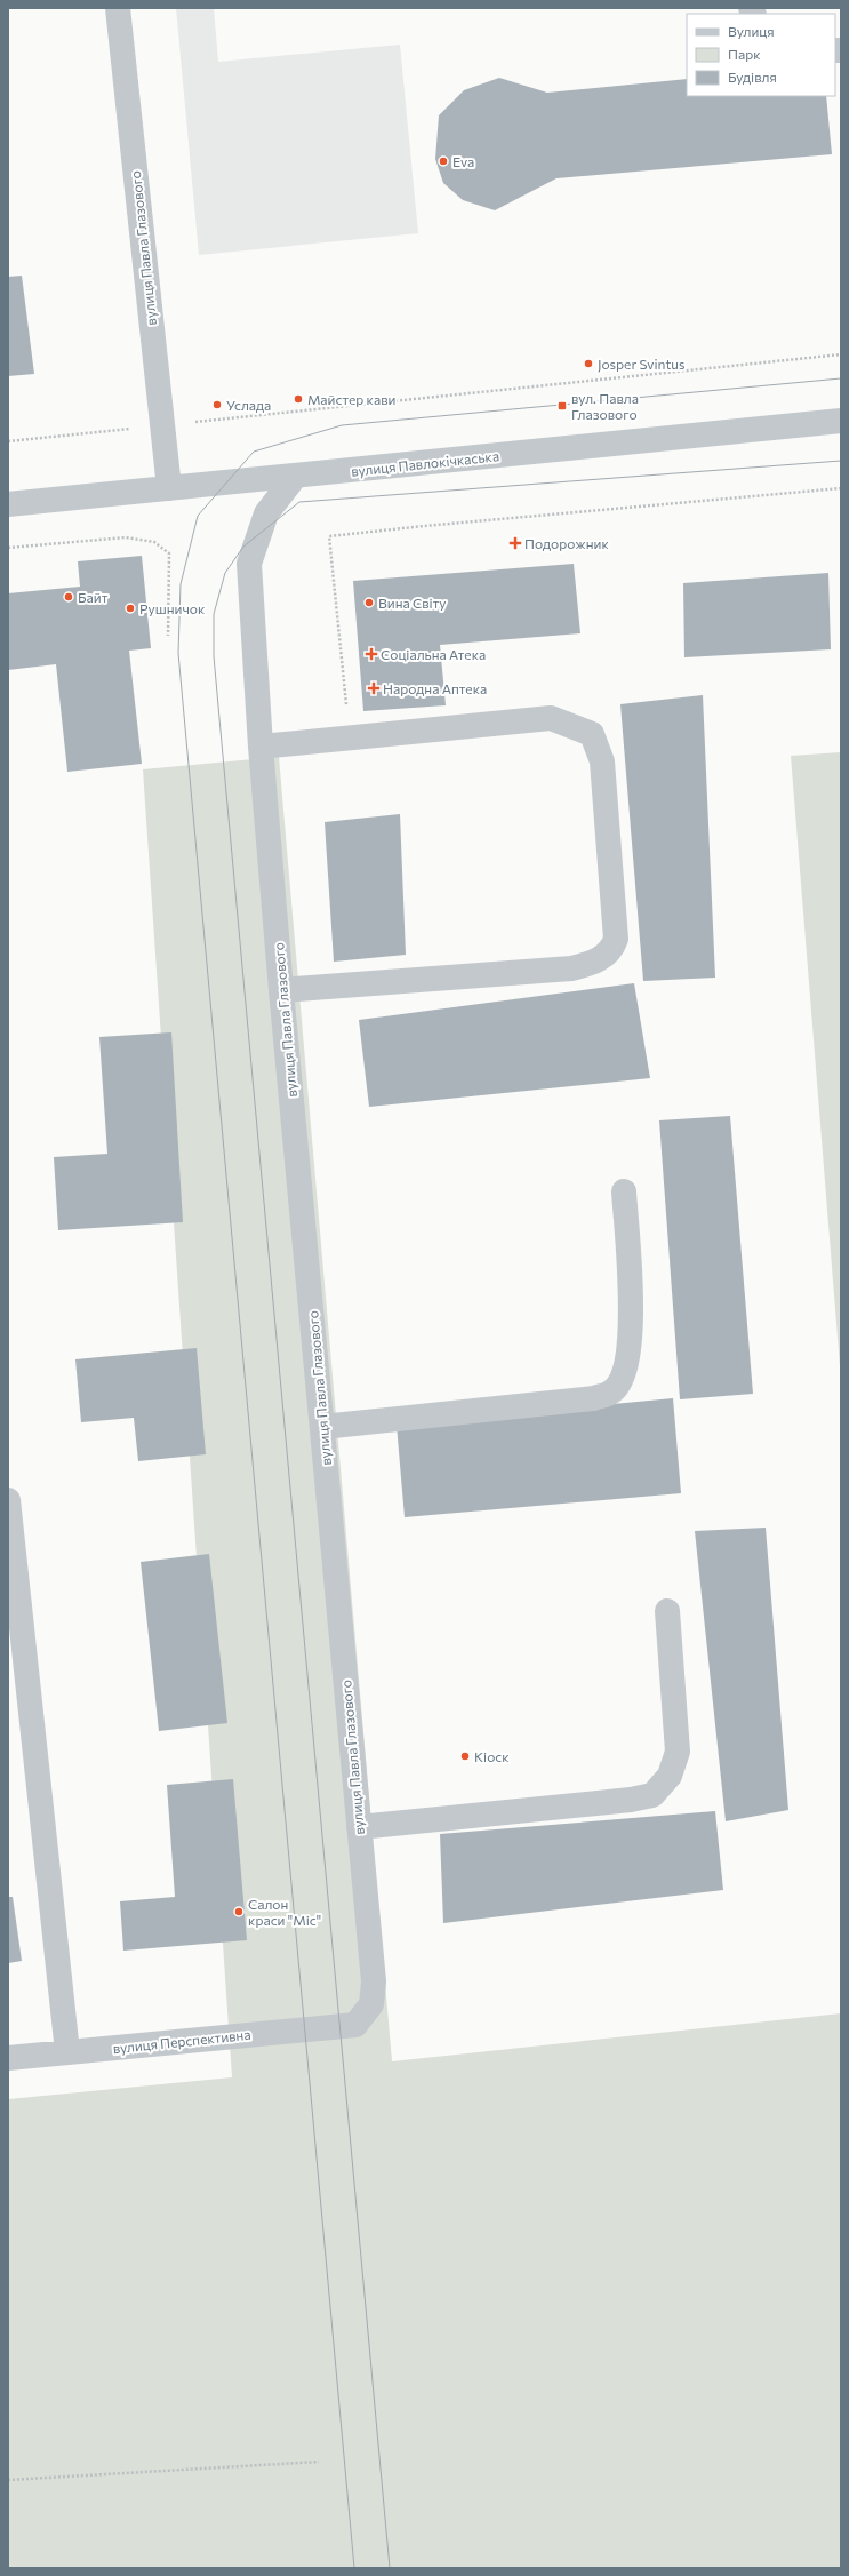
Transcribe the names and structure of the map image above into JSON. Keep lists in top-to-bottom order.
{
  "streets": {
    "street": ["вулиця Павла Глазового", "вулиця Павлокічкаська", "вулиця Перспективна"]
  },
  "crossings": [
    ["вулиця Павла Глазового", "вулиця Павлокічкаська"],
    ["вулиця Павла Глазового", "вулиця Перспективна"]
  ],
  "places": {
    "other": [
      "Eva",
      "Josper Svintus",
      "Майстер кави",
      "Услада",
      "Байт",
      "Вина Світу",
      "Рушничок",
      "Кіоск",
      "Салон краси \"Міс\""
    ],
    "transit": ["вул. Павла Глазового"],
    "health": ["Подорожник", "Соціальна Атека", "Народна Аптека"]
  },
  "legend": ["Вулиця", "Парк", "Будівля"]
}
